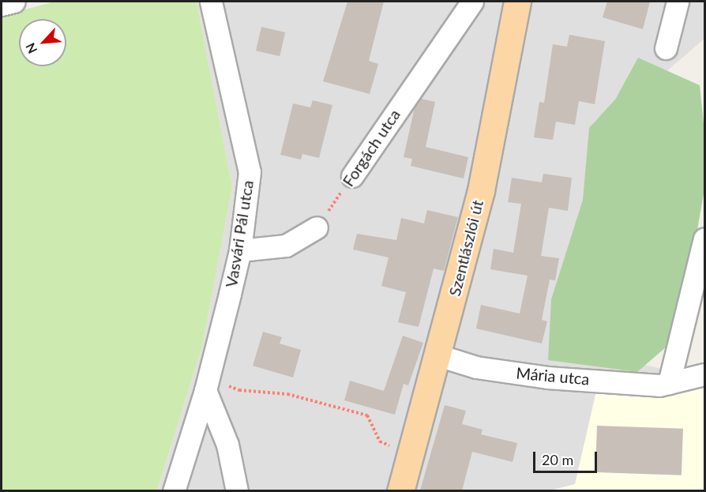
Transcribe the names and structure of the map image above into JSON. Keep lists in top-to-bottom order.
{
  "streets": {
    "main road": ["Szentlászlói út"],
    "street": ["Forgách utca", "Vasvári Pál utca", "Mária utca"]
  },
  "crossings": [
    ["Szentlászlói út", "Mária utca"]
  ],
  "scale_bar": "20 m",
  "north": "bottom left"
}
